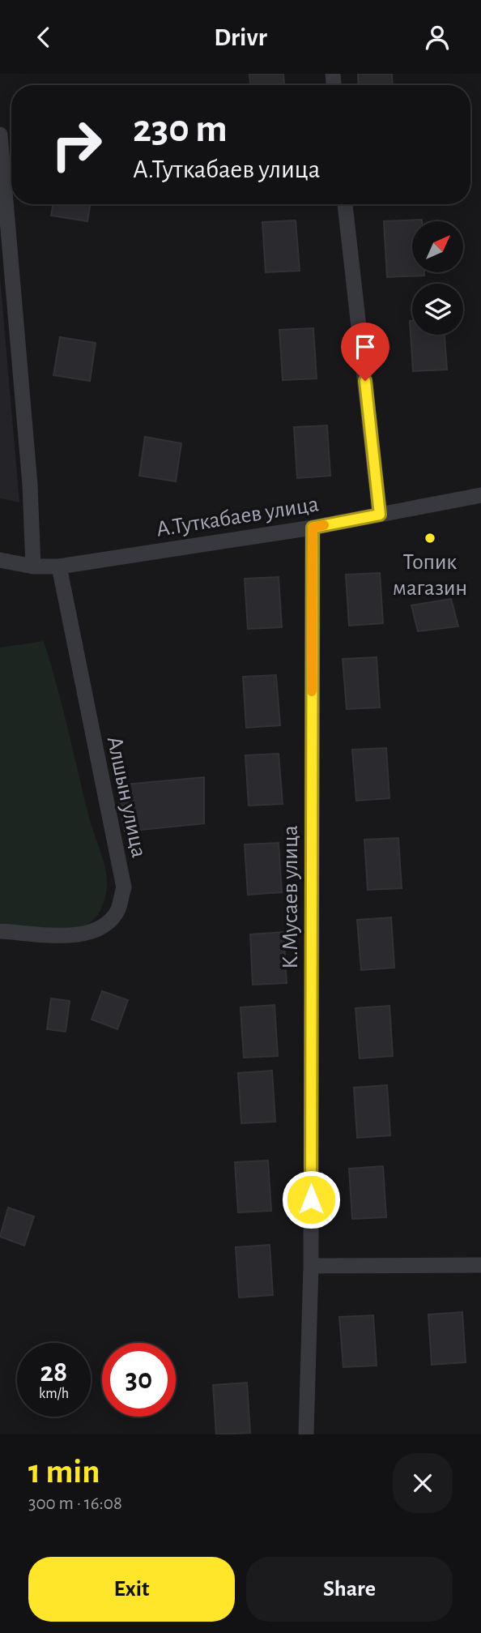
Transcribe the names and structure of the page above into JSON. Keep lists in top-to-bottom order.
{
  "streets": {
    "street": ["А.Туткабаев улица", "Алшын улица", "К.Мусаев улица"]
  },
  "crossings": [
    ["А.Туткабаев улица", "Алшын улица"],
    ["А.Туткабаев улица", "К.Мусаев улица"]
  ],
  "places": ["Топик магазин"],
  "north": "top right",
  "page": {
    "header": "Drivr",
    "turn": ["230 m", "А.Туткабаев улица"],
    "speed": "28 km/h",
    "limit": "30",
    "heading": ["1 min", "300 m · 16:08"],
    "buttons": ["Exit", "Share"]
  }
}
